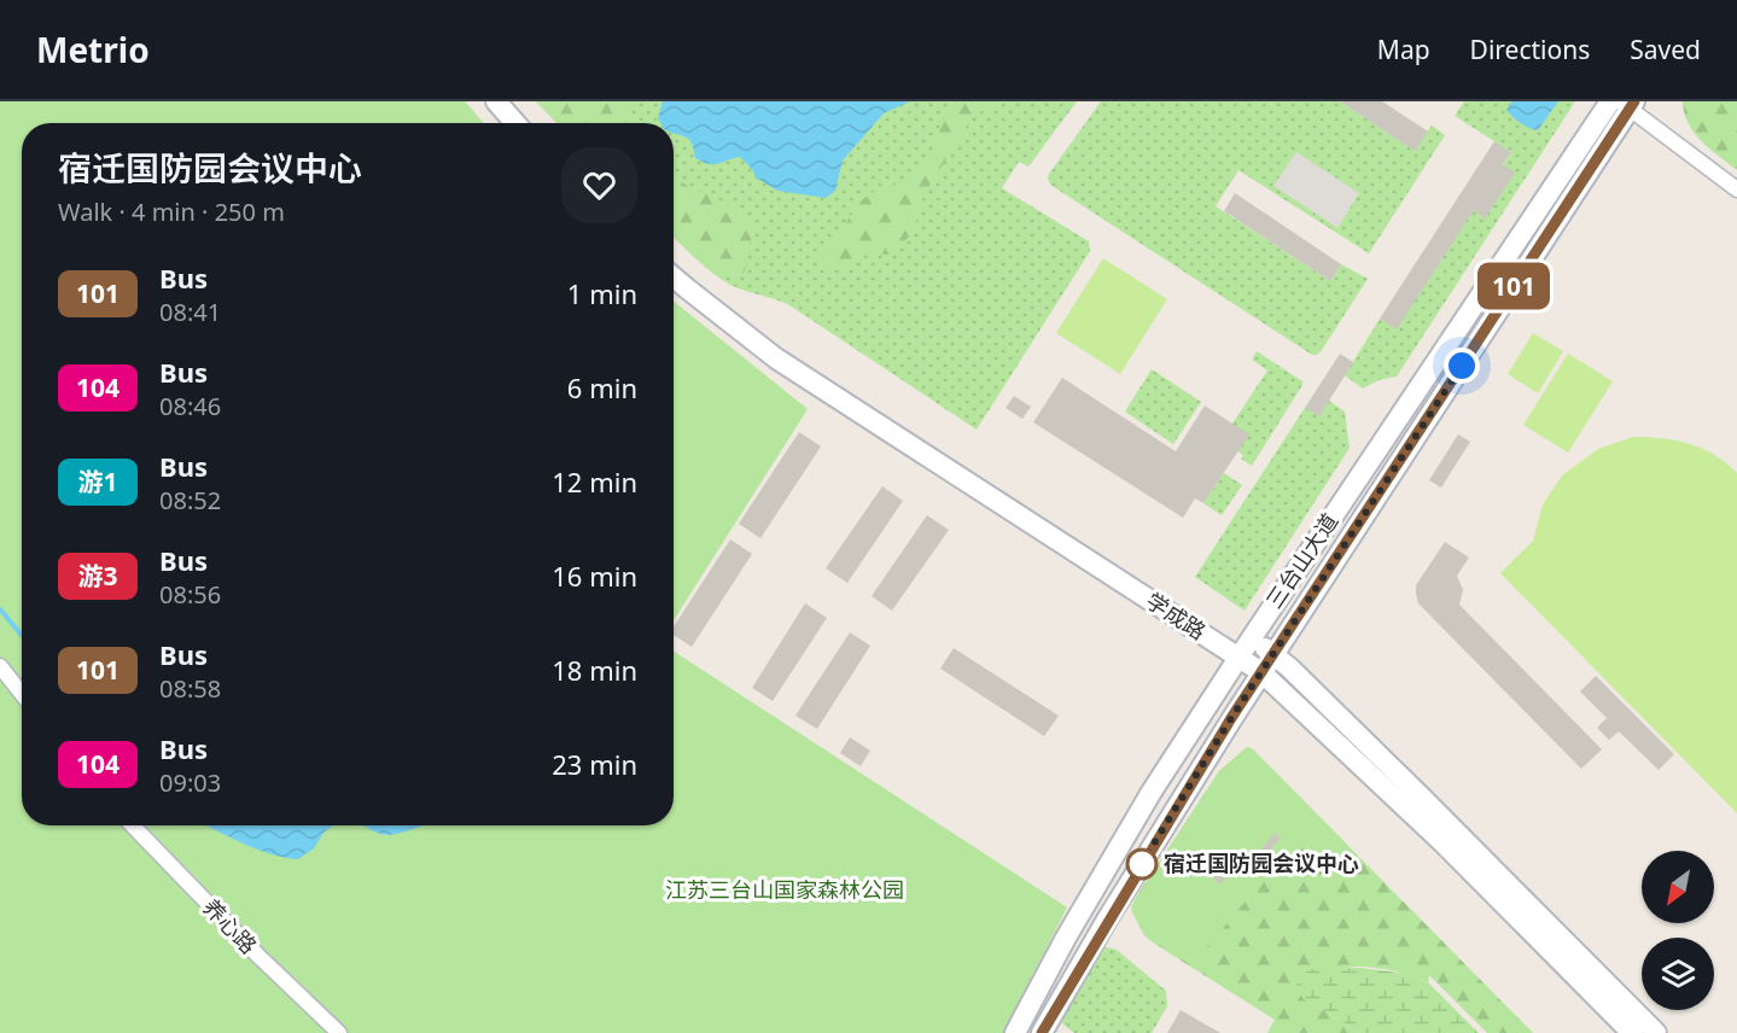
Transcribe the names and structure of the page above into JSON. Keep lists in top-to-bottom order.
{
  "streets": {
    "main road": ["三台山大道", "学成路"],
    "street": ["养心路"]
  },
  "crossings": [
    ["三台山大道", "学成路"]
  ],
  "parks": ["江苏三台山国家森林公园"],
  "places": ["宿迁国防园会议中心"],
  "lines": ["bus line 101"],
  "north": "bottom left",
  "page": {
    "header": "Metrio",
    "nav": ["Map", "Directions", "Saved"],
    "on_map": "101",
    "heading": ["宿迁国防园会议中心", "Walk · 4 min · 250 m"],
    "list": [
      {
        "mark": "101",
        "name": "Bus",
        "note": "08:41",
        "value": "1 min"
      },
      {
        "mark": "104",
        "name": "Bus",
        "note": "08:46",
        "value": "6 min"
      },
      {
        "mark": "游1",
        "name": "Bus",
        "note": "08:52",
        "value": "12 min"
      },
      {
        "mark": "游3",
        "name": "Bus",
        "note": "08:56",
        "value": "16 min"
      },
      {
        "mark": "101",
        "name": "Bus",
        "note": "08:58",
        "value": "18 min"
      },
      {
        "mark": "104",
        "name": "Bus",
        "note": "09:03",
        "value": "23 min"
      }
    ]
  }
}
